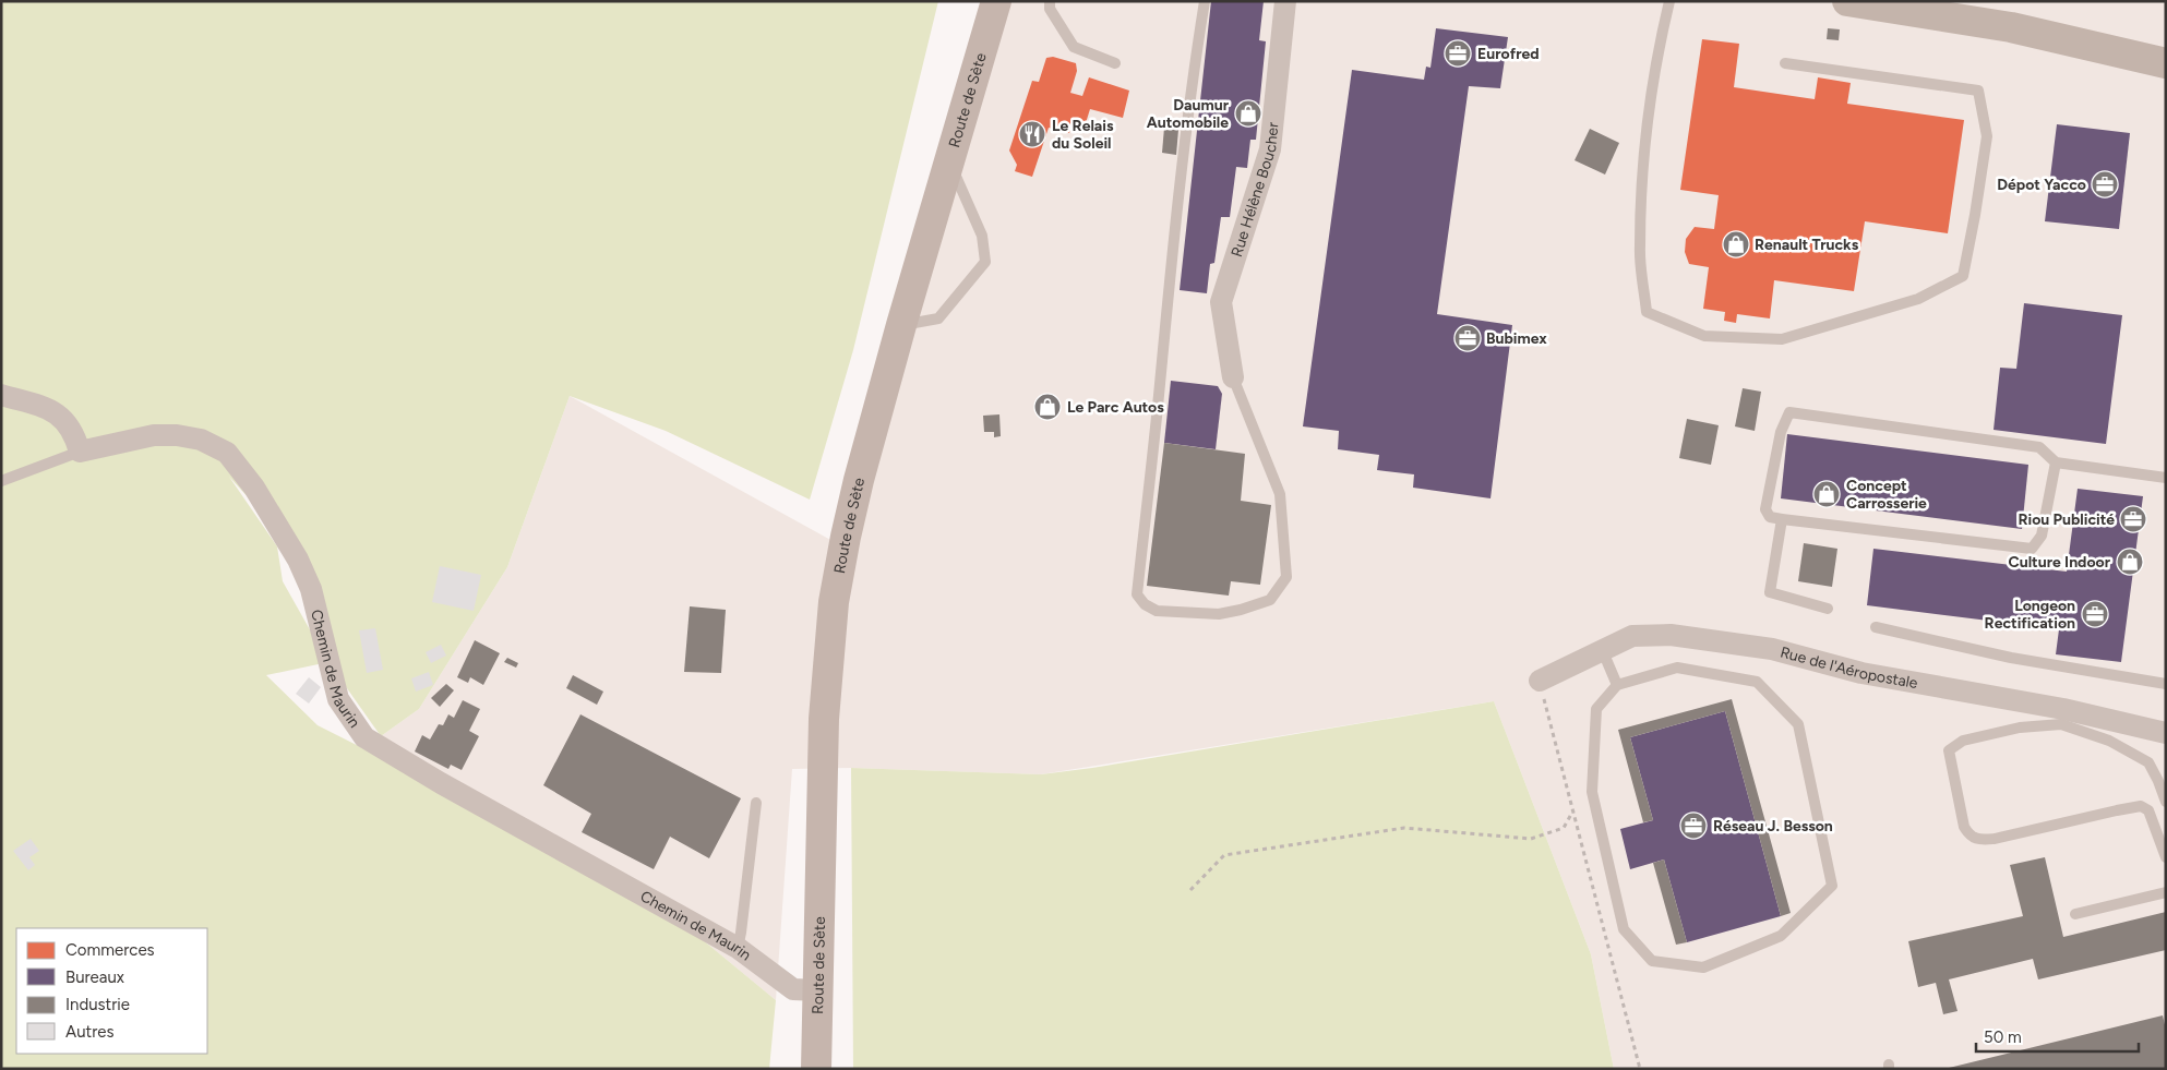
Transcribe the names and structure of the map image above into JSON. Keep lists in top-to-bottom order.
{
  "streets": {
    "main road": ["Route de Sète"],
    "street": ["Rue Hélène Boucher", "Chemin de Maurin", "Rue de l'Aéropostale"]
  },
  "crossings": [
    ["Route de Sète", "Chemin de Maurin"]
  ],
  "places": {
    "office": [
      "Eurofred",
      "Dépot Yacco",
      "Bubimex",
      "Riou Publicité",
      "Longeon Rectification",
      "Réseau J. Besson"
    ],
    "shop": [
      "Daumur Automobile",
      "Renault Trucks",
      "Le Parc Autos",
      "Concept Carrosserie",
      "Culture Indoor"
    ],
    "restaurant": ["Le Relais du Soleil"]
  },
  "legend": [
    "Commerces",
    "Bureaux",
    "Industrie",
    "Autres"
  ],
  "scale_bar": "50 m"
}
